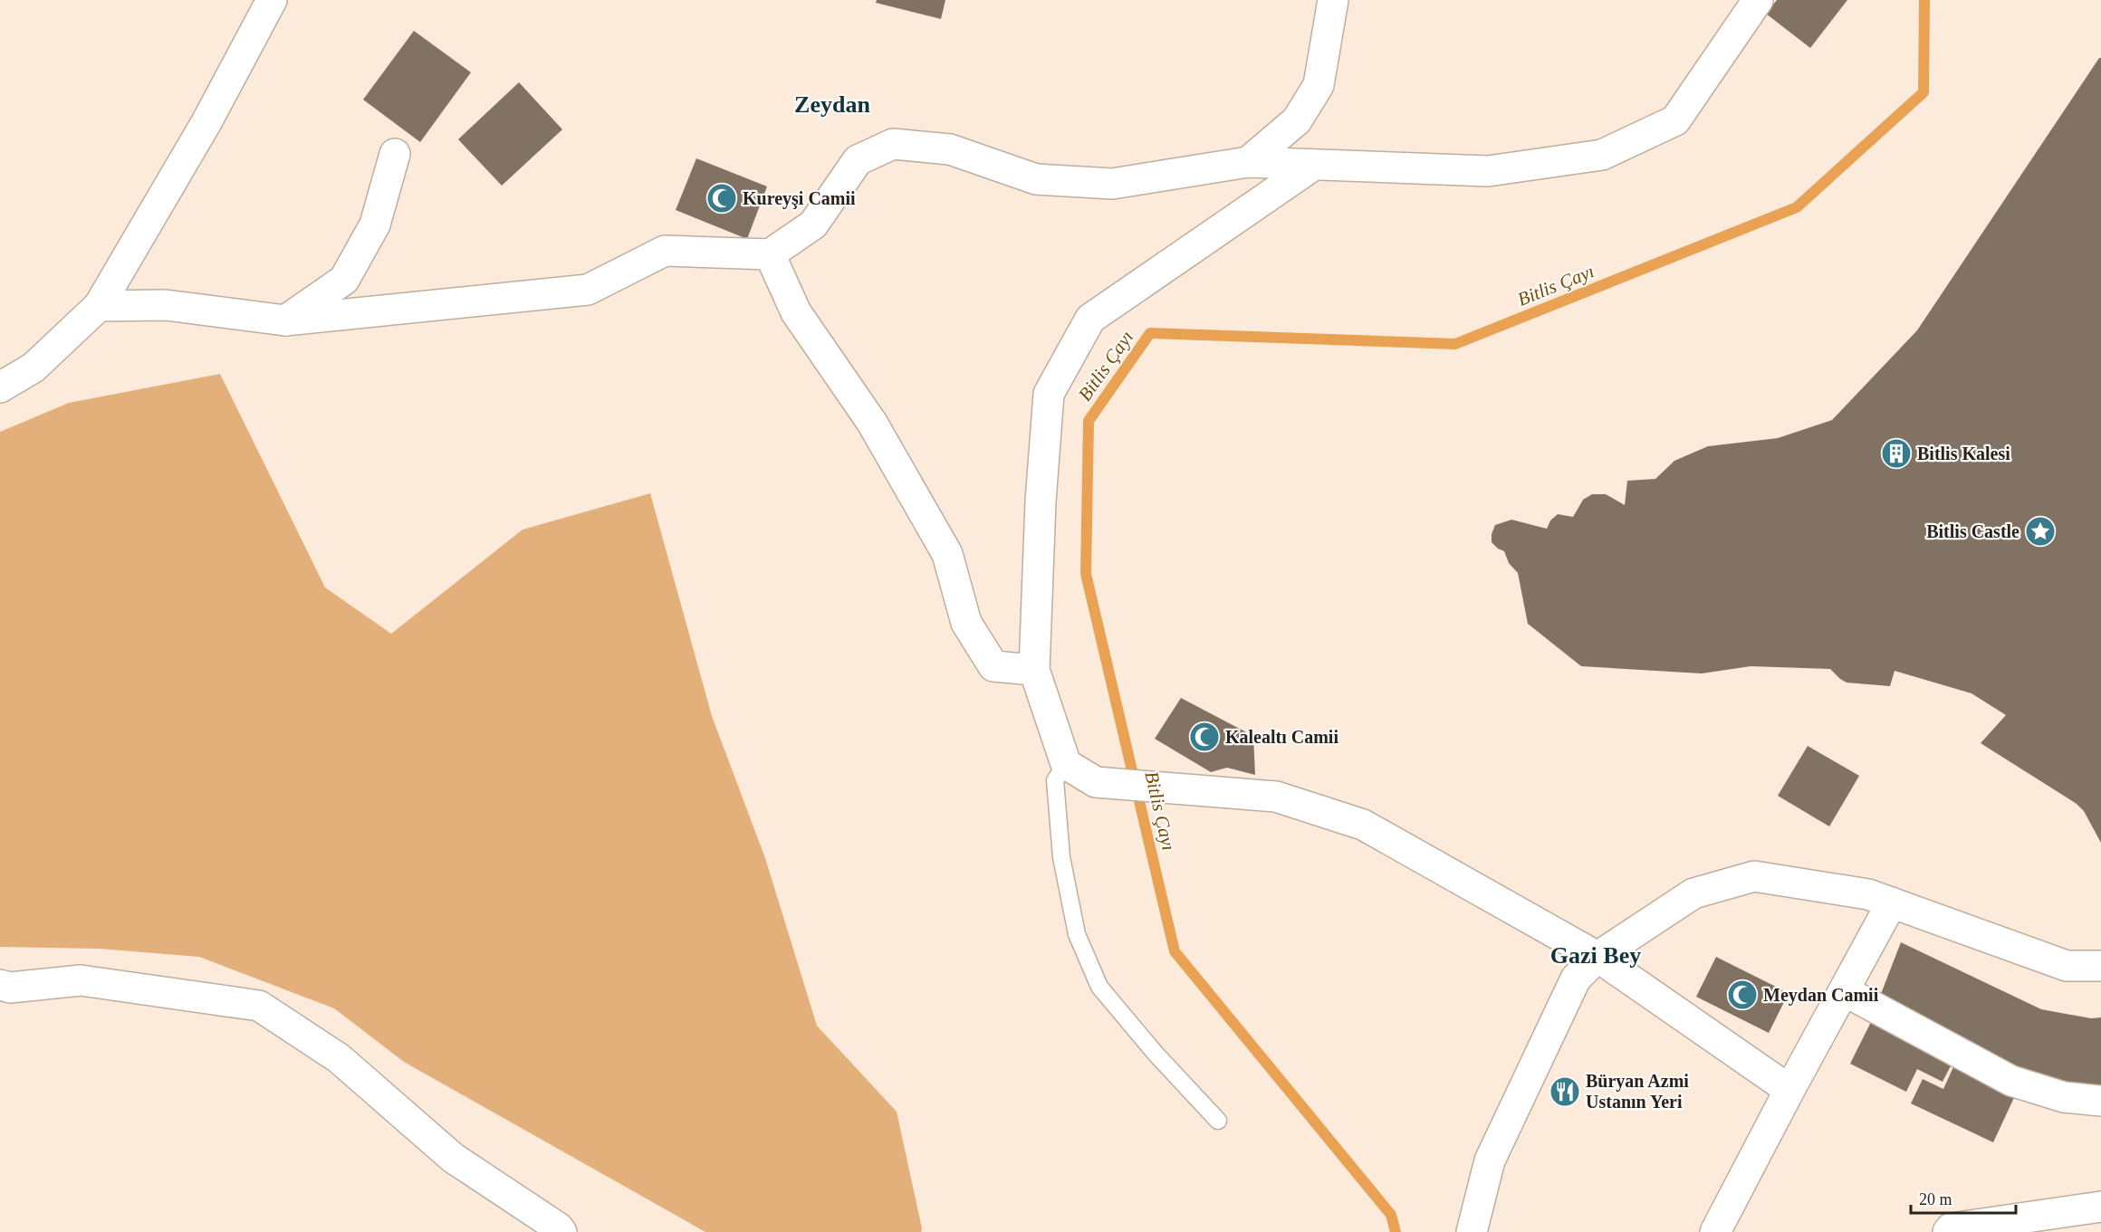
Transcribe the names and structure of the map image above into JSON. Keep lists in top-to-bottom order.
{
  "districts": ["Zeydan", "Gazi Bey"],
  "water": ["Bitlis Çayı"],
  "places": {
    "mosque": ["Kureyşi Camii", "Kalealtı Camii", "Meydan Camii"],
    "building": ["Bitlis Kalesi"],
    "place": ["Bitlis Castle"],
    "restaurant": ["Büryan Azmi Ustanın Yeri"]
  },
  "scale_bar": "20 m"
}
